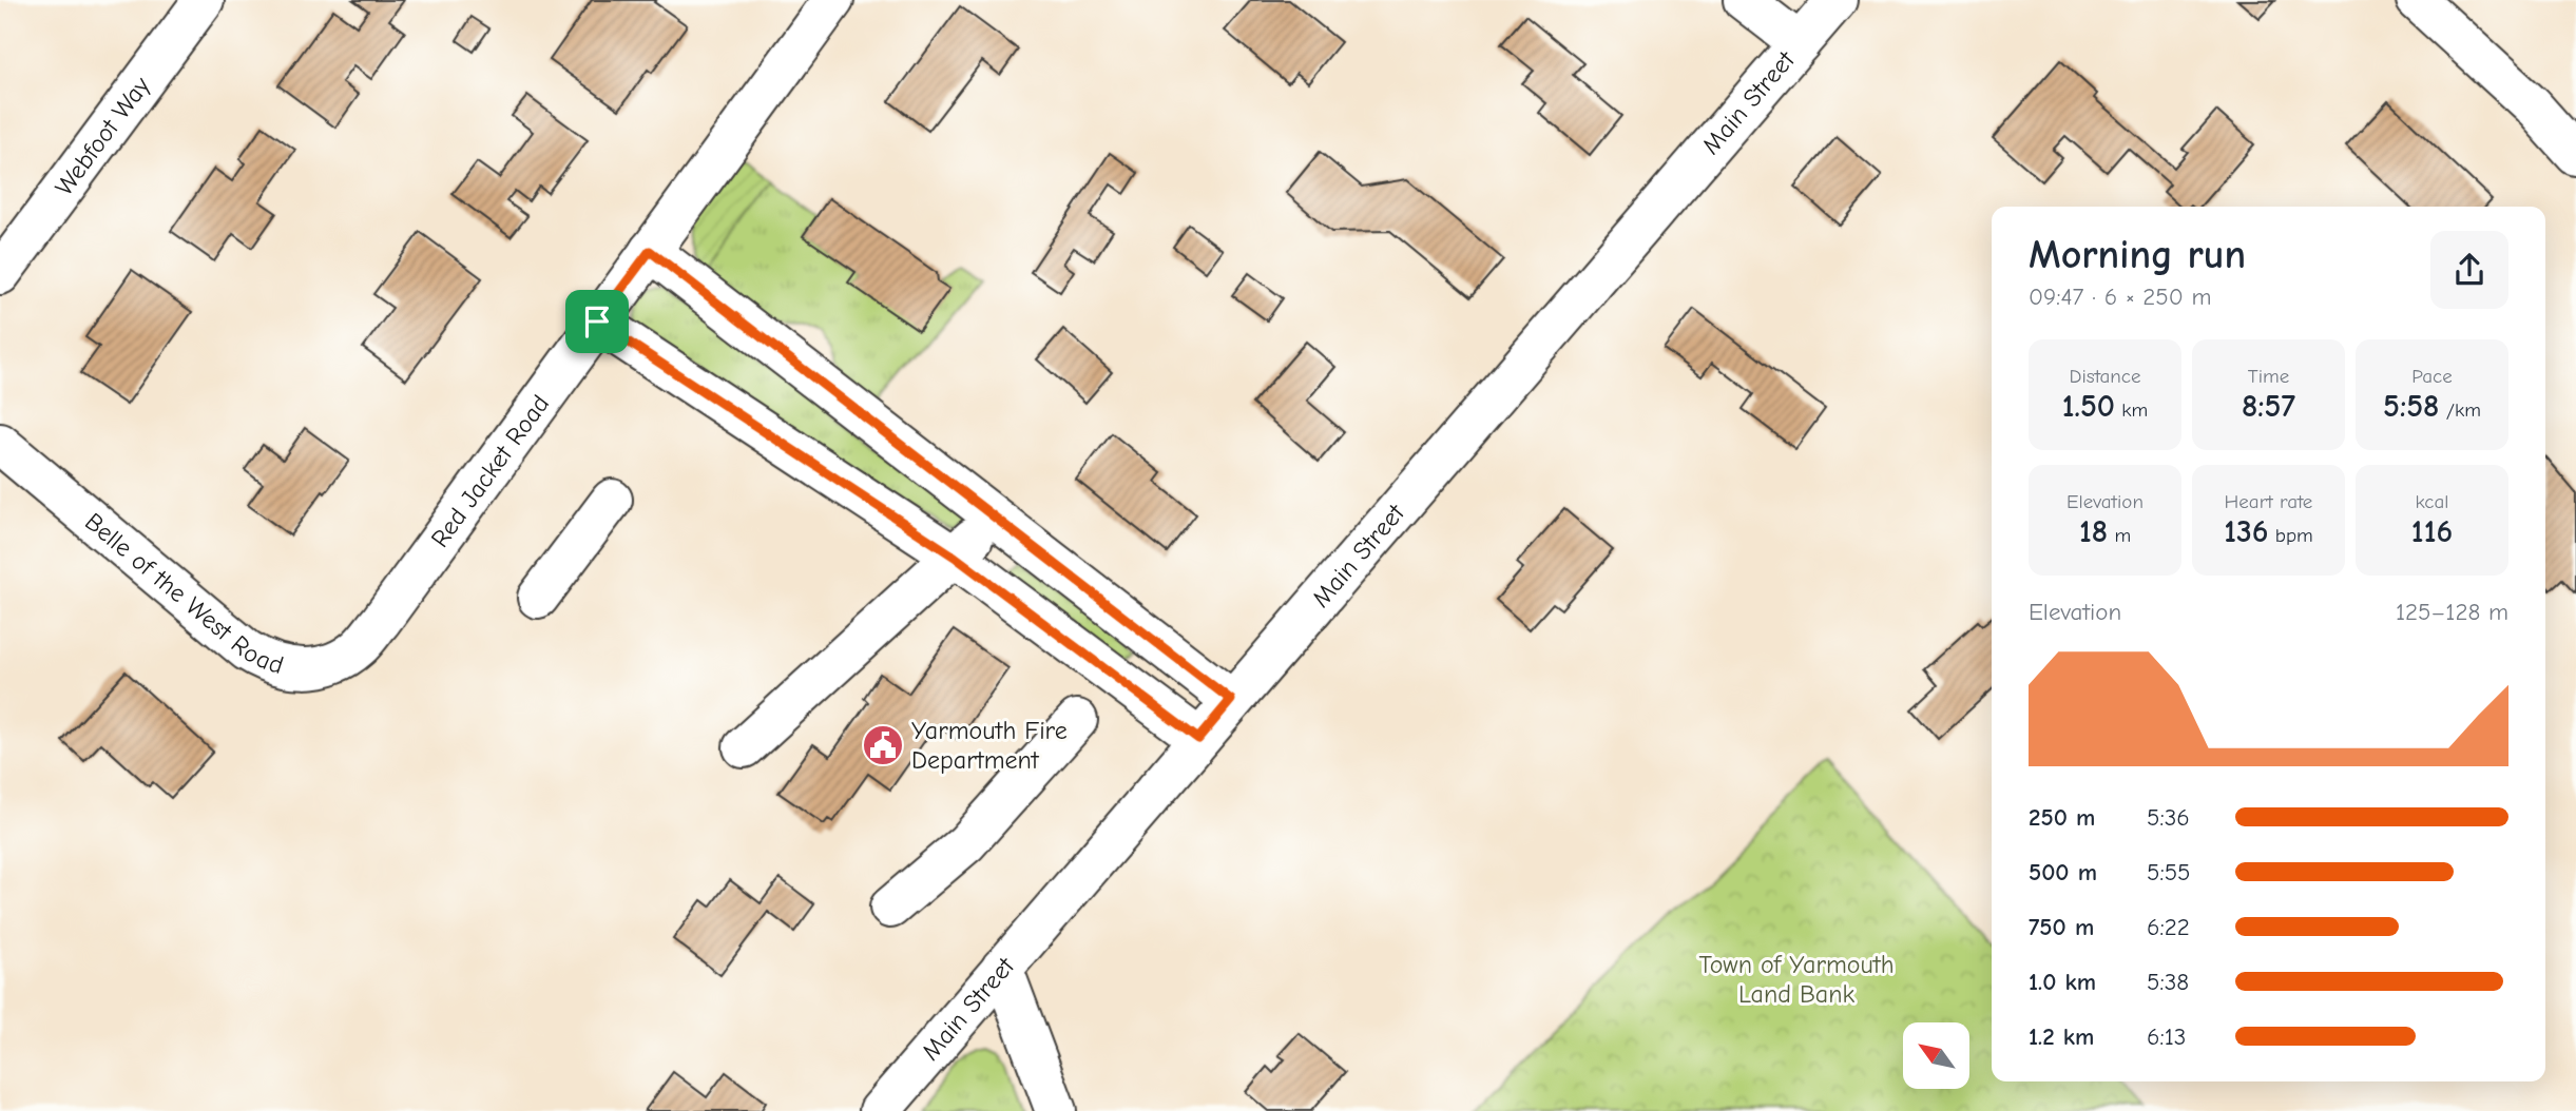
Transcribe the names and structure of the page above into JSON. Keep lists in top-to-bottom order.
{
  "streets": {
    "street": [
      "Main Street",
      "Webfoot Way",
      "Red Jacket Road",
      "Belle of the West Road"
    ]
  },
  "crossings": [
    ["Red Jacket Road", "Belle of the West Road"]
  ],
  "parks": ["Town of Yarmouth Land Bank"],
  "places": {
    "public building": ["Yarmouth Fire Department"]
  },
  "north": "top left",
  "page": {
    "heading": ["Morning run", "09:47 · 6 × 250 m"],
    "stats": [
      ["Distance", "1.50 km"],
      ["Time", "8:57"],
      ["Pace", "5:58 /km"],
      ["Elevation", "18 m"],
      ["Heart rate", "136 bpm"],
      ["kcal", "116"]
    ],
    "chart": ["Elevation", "125–128 m"],
    "list": [
      {
        "name": "250 m",
        "note": "5:36"
      },
      {
        "name": "500 m",
        "note": "5:55"
      },
      {
        "name": "750 m",
        "note": "6:22"
      },
      {
        "name": "1.0 km",
        "note": "5:38"
      },
      {
        "name": "1.2 km",
        "note": "6:13"
      }
    ]
  }
}
